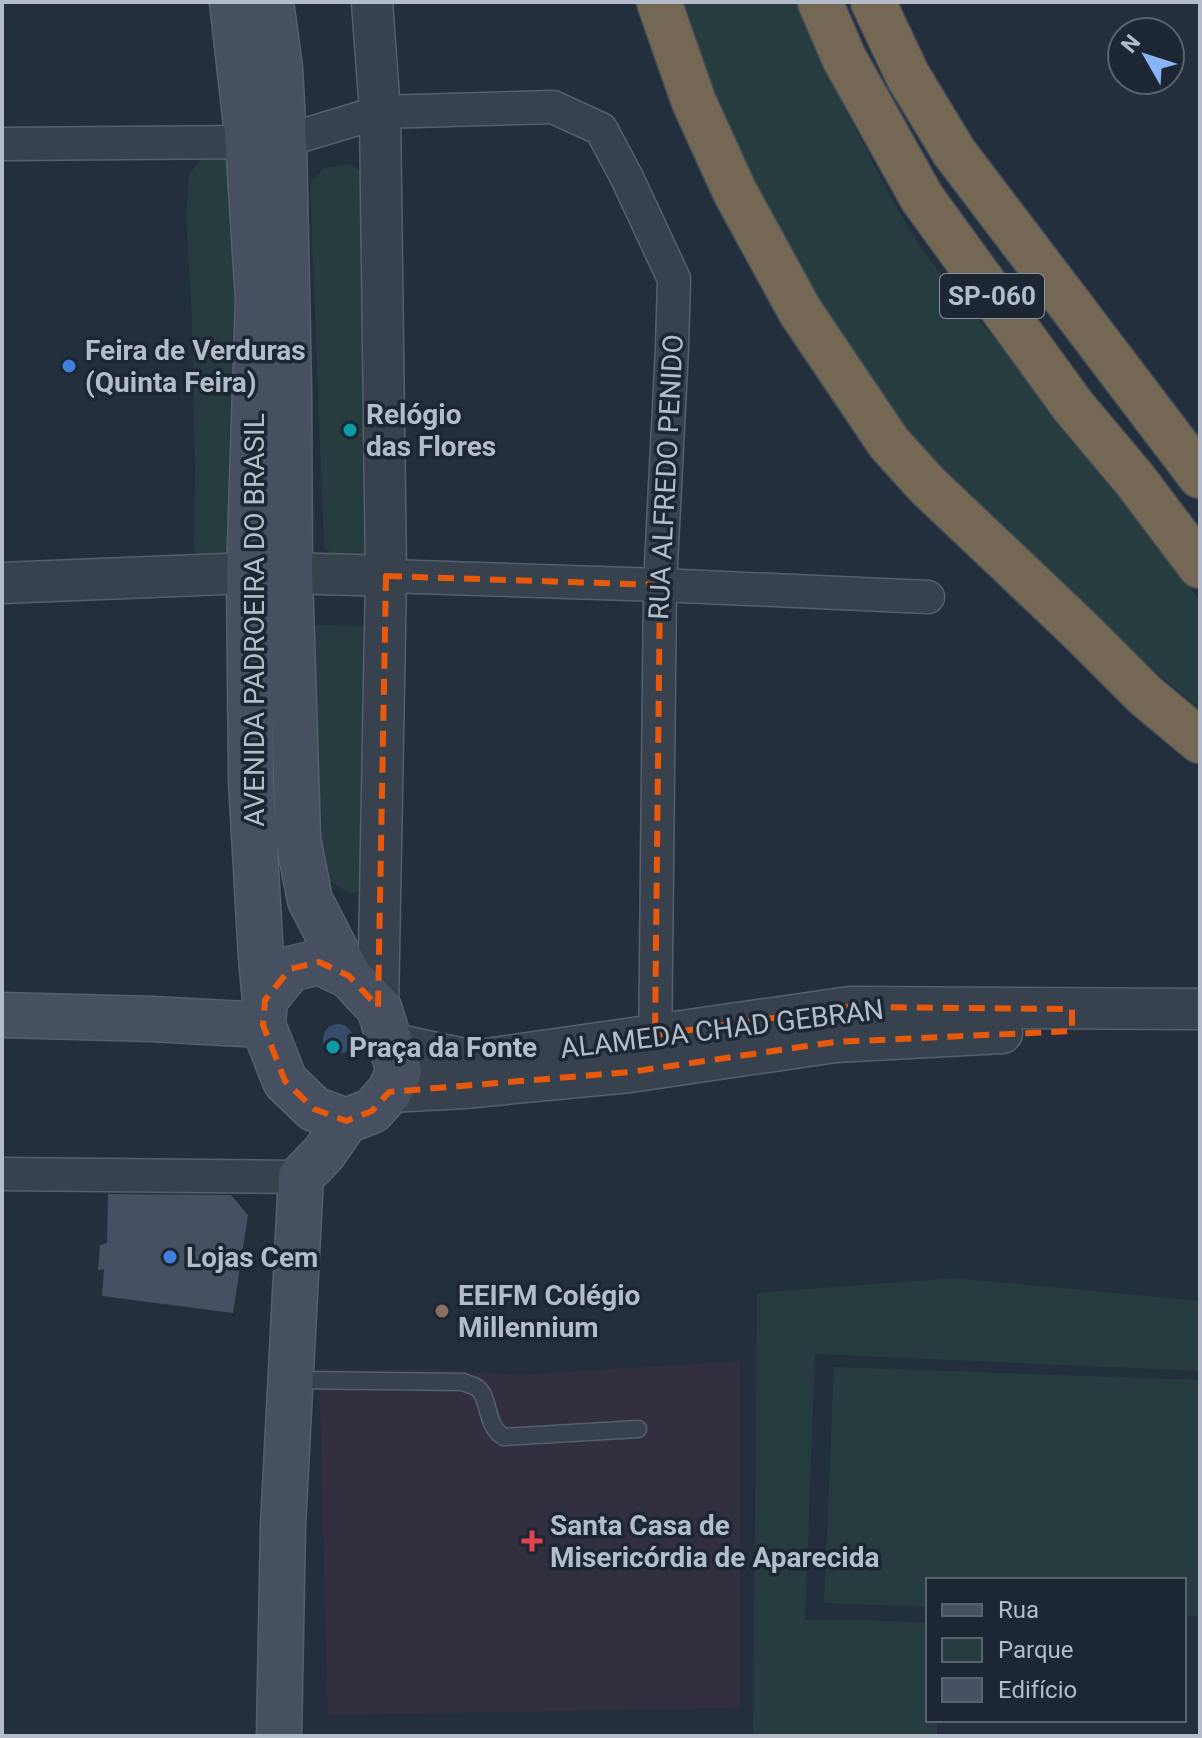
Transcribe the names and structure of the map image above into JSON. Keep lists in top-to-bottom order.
{
  "streets": {
    "highway": ["SP-060"],
    "main road": ["AVENIDA PADROEIRA DO BRASIL"],
    "street": ["RUA ALFREDO PENIDO", "ALAMEDA CHAD GEBRAN"]
  },
  "crossings": [
    ["RUA ALFREDO PENIDO", "AVENIDA PADROEIRA DO BRASIL"],
    ["RUA ALFREDO PENIDO", "ALAMEDA CHAD GEBRAN"],
    ["AVENIDA PADROEIRA DO BRASIL", "ALAMEDA CHAD GEBRAN"]
  ],
  "places": {
    "other": [
      "Feira de Verduras (Quinta Feira)",
      "Relógio das Flores",
      "Praça da Fonte",
      "Lojas Cem",
      "EEIFM Colégio Millennium"
    ],
    "health": ["Santa Casa de Misericórdia de Aparecida"]
  },
  "legend": ["Rua", "Parque", "Edifício"],
  "north": "top left"
}
